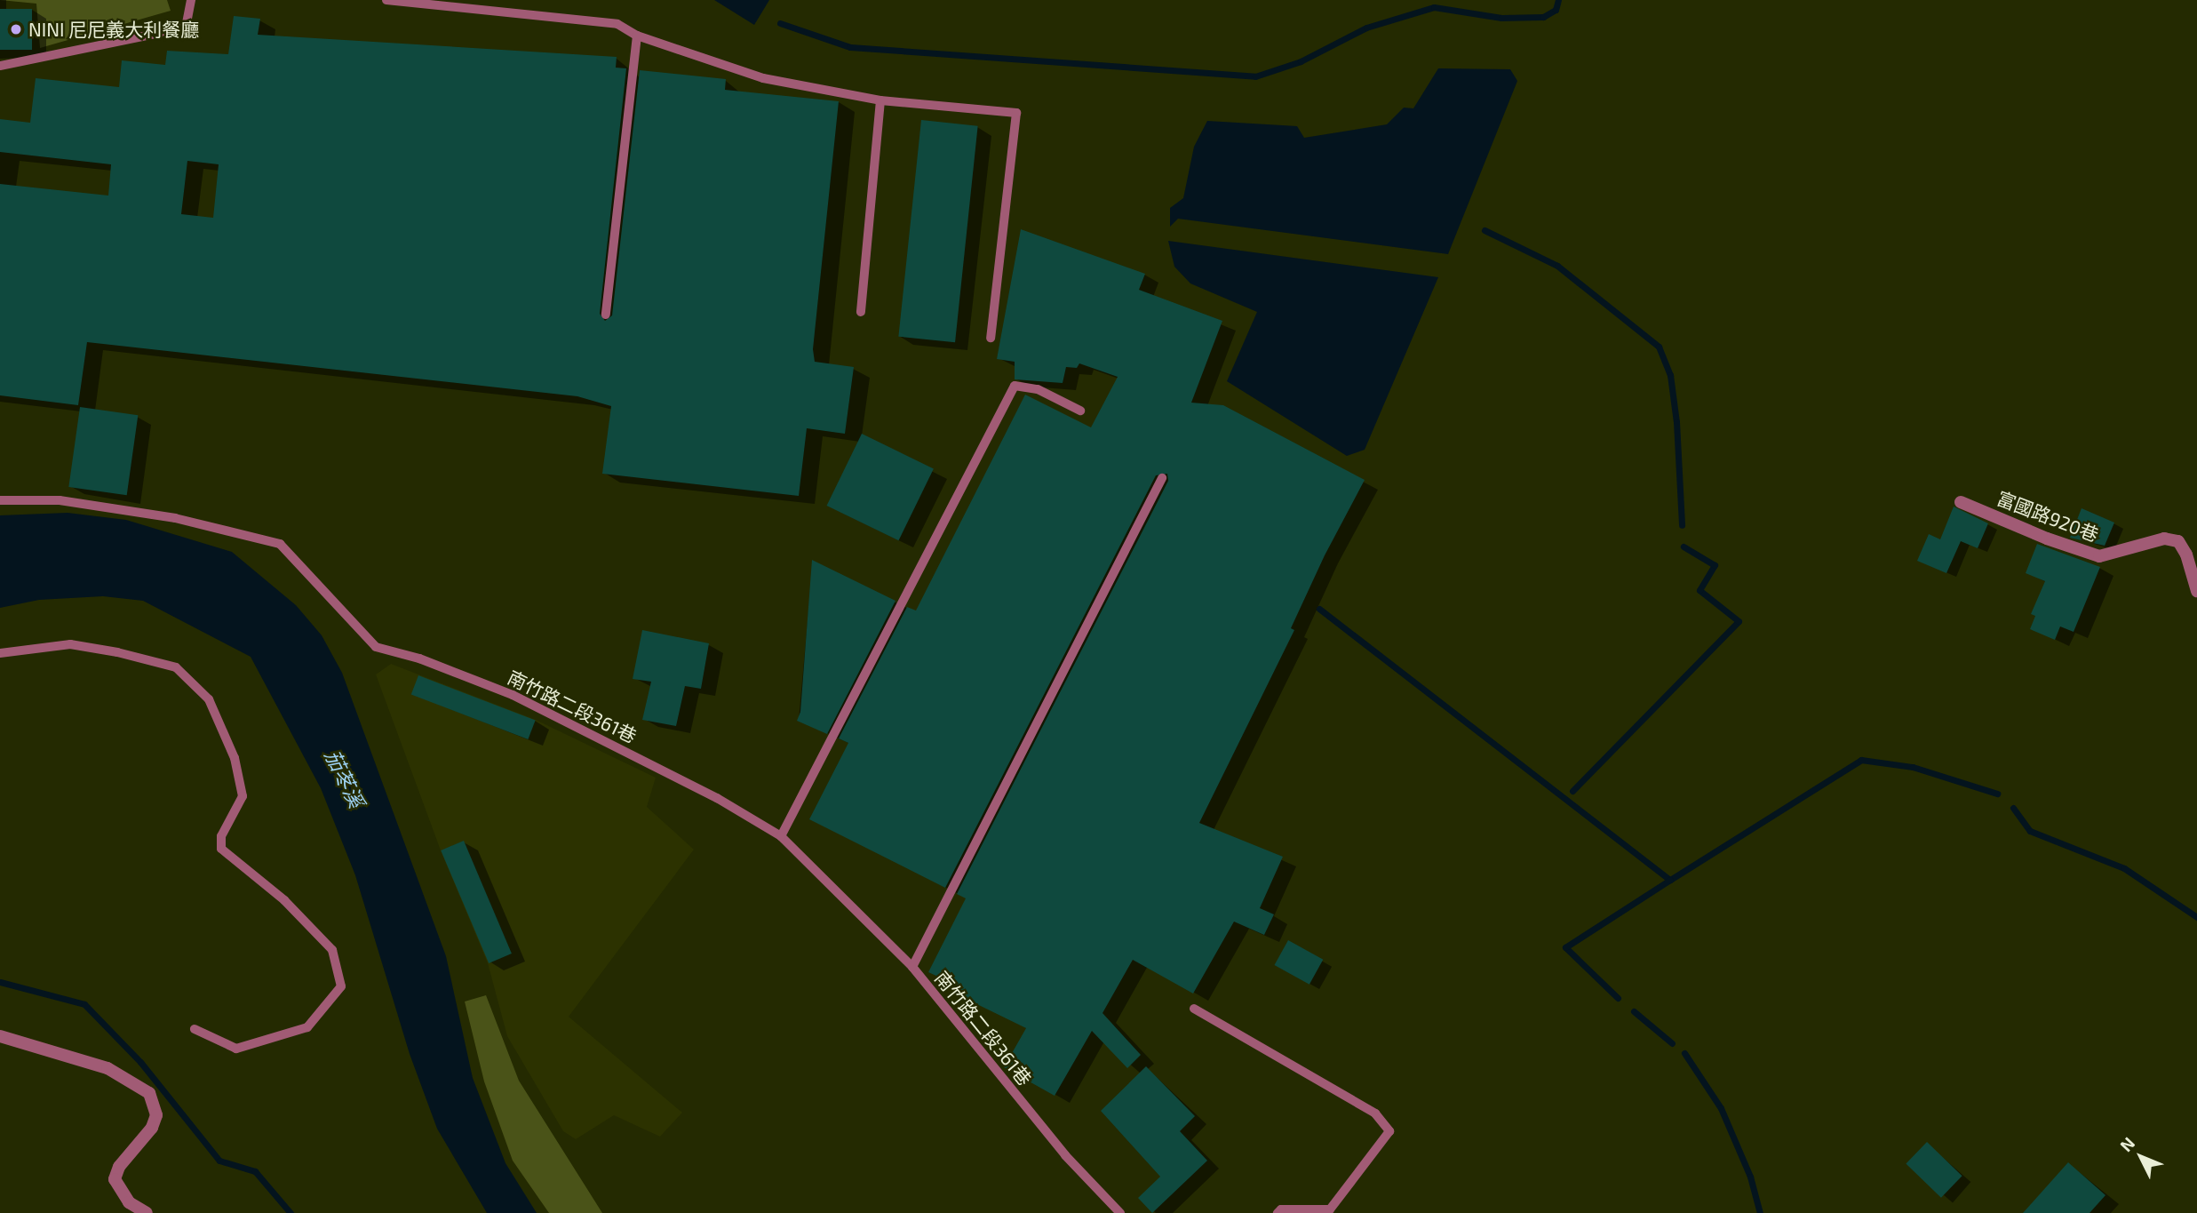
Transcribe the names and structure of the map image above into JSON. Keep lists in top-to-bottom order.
{
  "streets": {
    "street": ["富國路920巷"],
    "lane": ["南竹路二段361巷"]
  },
  "water": ["茄苳溪"],
  "places": ["NINI 尼尼義大利餐廳"],
  "north": "top left"
}
